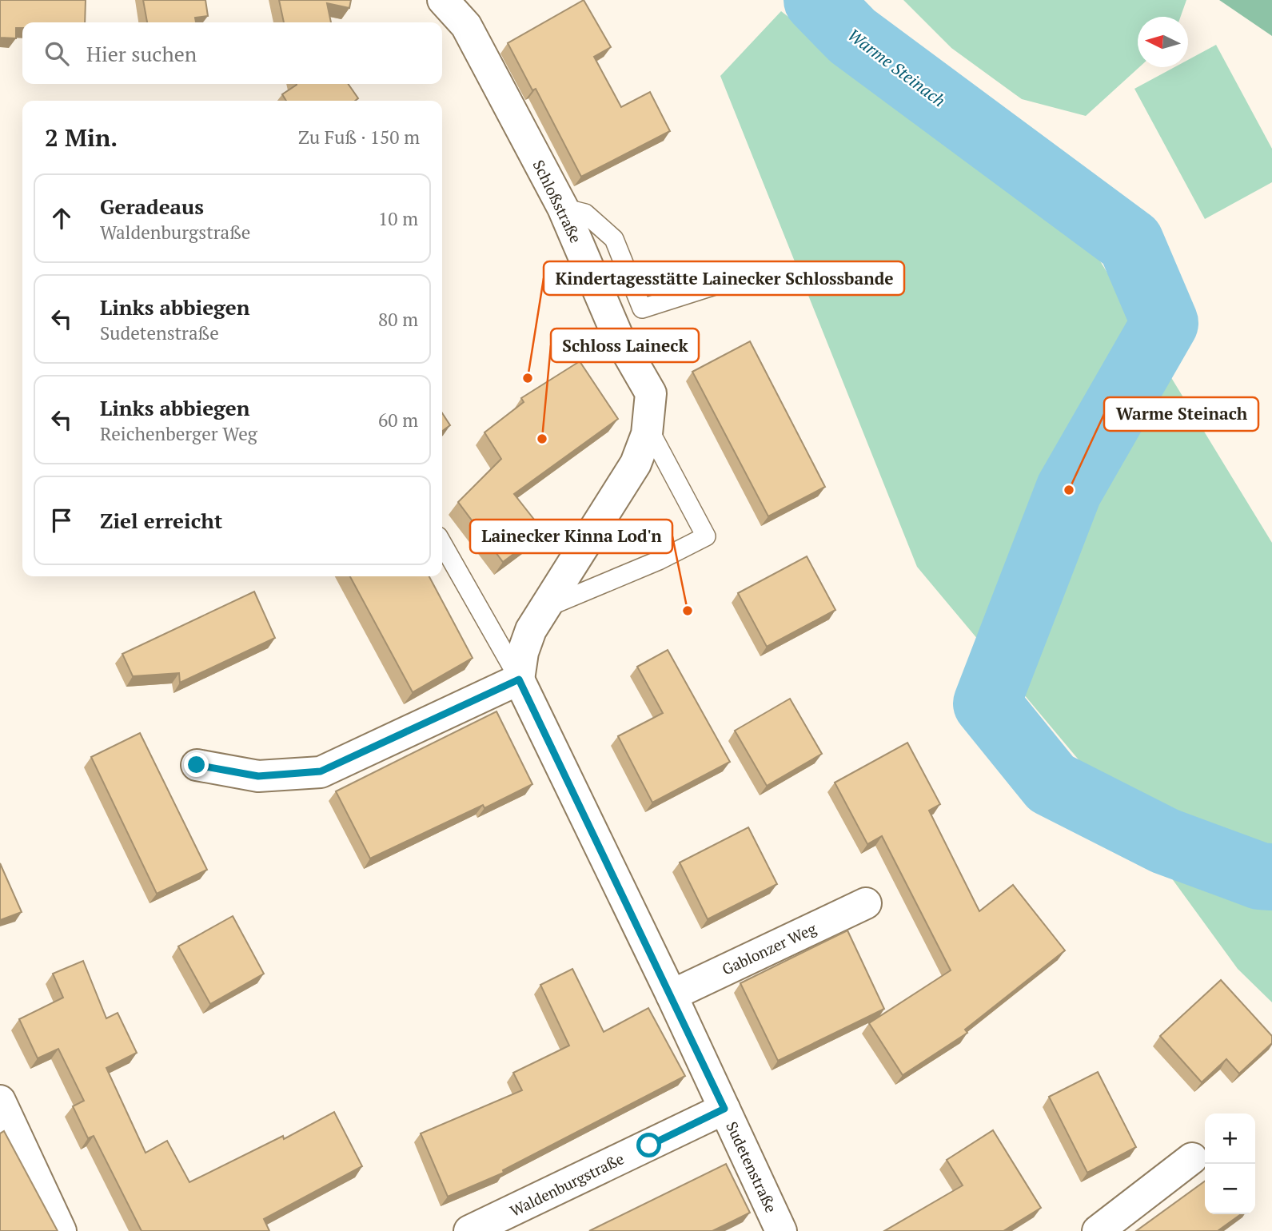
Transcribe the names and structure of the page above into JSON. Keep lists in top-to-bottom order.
{
  "streets": {
    "street": [
      "Schloßstraße",
      "Gablonzer Weg",
      "Sudetenstraße",
      "Waldenburgstraße"
    ]
  },
  "crossings": [
    ["Schloßstraße", "Sudetenstraße"],
    ["Gablonzer Weg", "Sudetenstraße"],
    ["Sudetenstraße", "Waldenburgstraße"]
  ],
  "water": ["Warme Steinach"],
  "places": [
    "Kindertagesstätte Lainecker Schlossbande",
    "Schloss Laineck",
    "Warme Steinach",
    "Lainecker Kinna Lod'n"
  ],
  "north": "left",
  "page": {
    "search": "Hier suchen",
    "heading": ["2 Min.", "Zu Fuß · 150 m"],
    "list": [
      ["Geradeaus", "Waldenburgstraße", "10 m"],
      ["Links abbiegen", "Sudetenstraße", "80 m"],
      ["Links abbiegen", "Reichenberger Weg", "60 m"],
      "Ziel erreicht"
    ],
    "map_buttons": ["+", "−"]
  }
}
